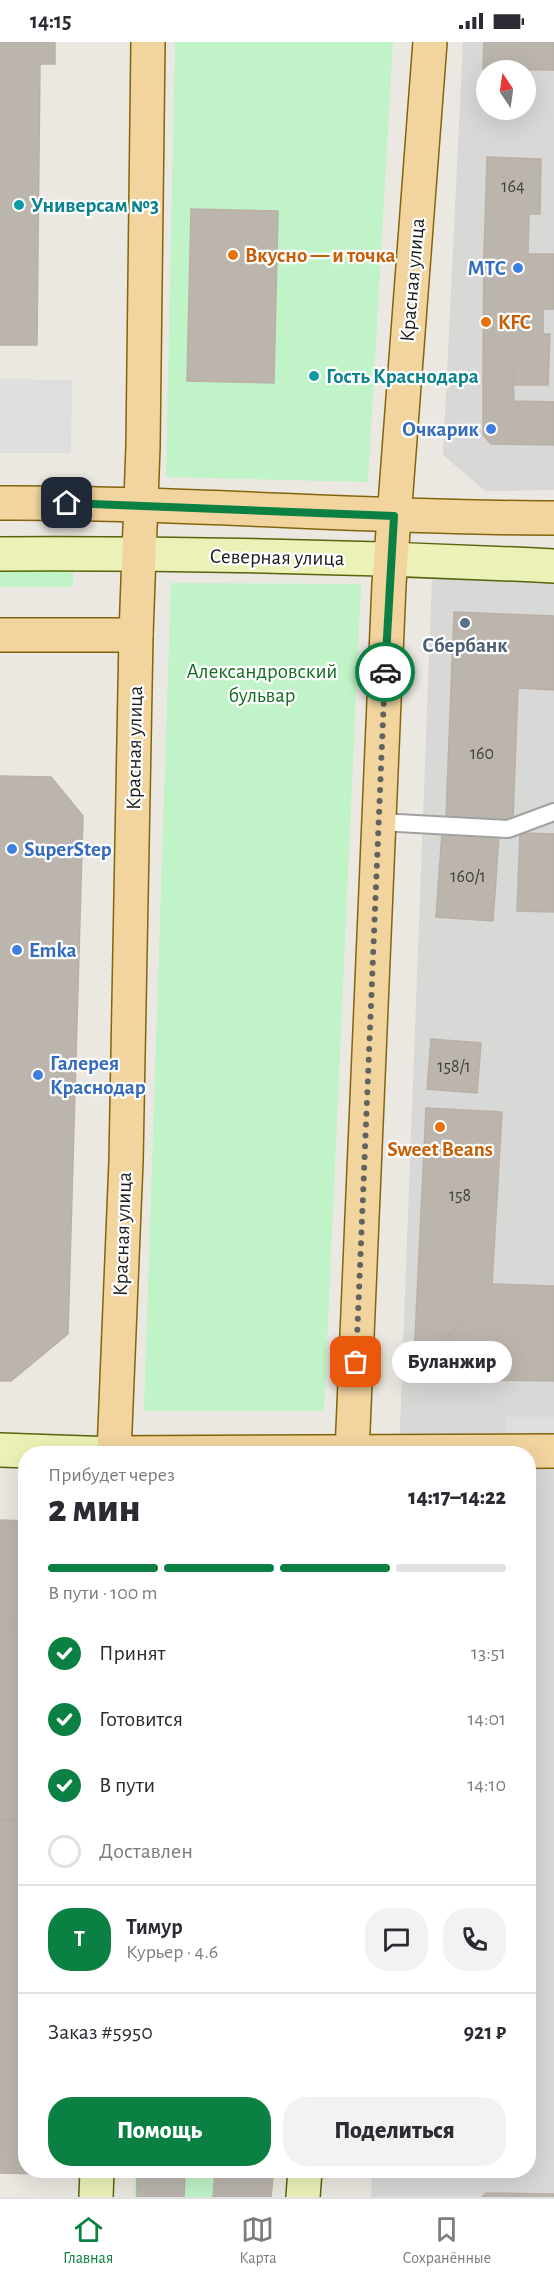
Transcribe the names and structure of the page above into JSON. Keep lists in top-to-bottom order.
{
  "streets": {
    "main road": ["Красная улица", "Северная улица"]
  },
  "crossings": [
    ["Красная улица", "Северная улица"]
  ],
  "parks": ["Александровский бульвар"],
  "places": [
    "Универсам №3",
    "Вкусно — и точка",
    "МТС",
    "KFC",
    "Гость Краснодара",
    "Очкарик",
    "Сбербанк",
    "SuperStep",
    "Emka",
    "Галерея Краснодар",
    "Sweet Beans",
    "Буланжир"
  ],
  "house_numbers": [
    "164",
    "160",
    "160/1",
    "158/1",
    "158"
  ],
  "north": "top",
  "page": {
    "status": "14:15",
    "bubble": "Буланжир",
    "heading": ["2 мин", "Прибудет через", "14:17–14:22"],
    "panel": [
      "Тимур",
      "Курьер · 4.6",
      "Заказ #5950",
      "921 ₽"
    ],
    "bar": "В пути · 100 m",
    "list": [
      ["Принят", "13:51"],
      ["Готовится", "14:01"],
      ["В пути", "14:10"],
      "Доставлен"
    ],
    "round": "Т",
    "buttons": ["Помощь", "Поделиться"],
    "tabs": ["Главная", "Карта", "Сохранённые"]
  }
}
